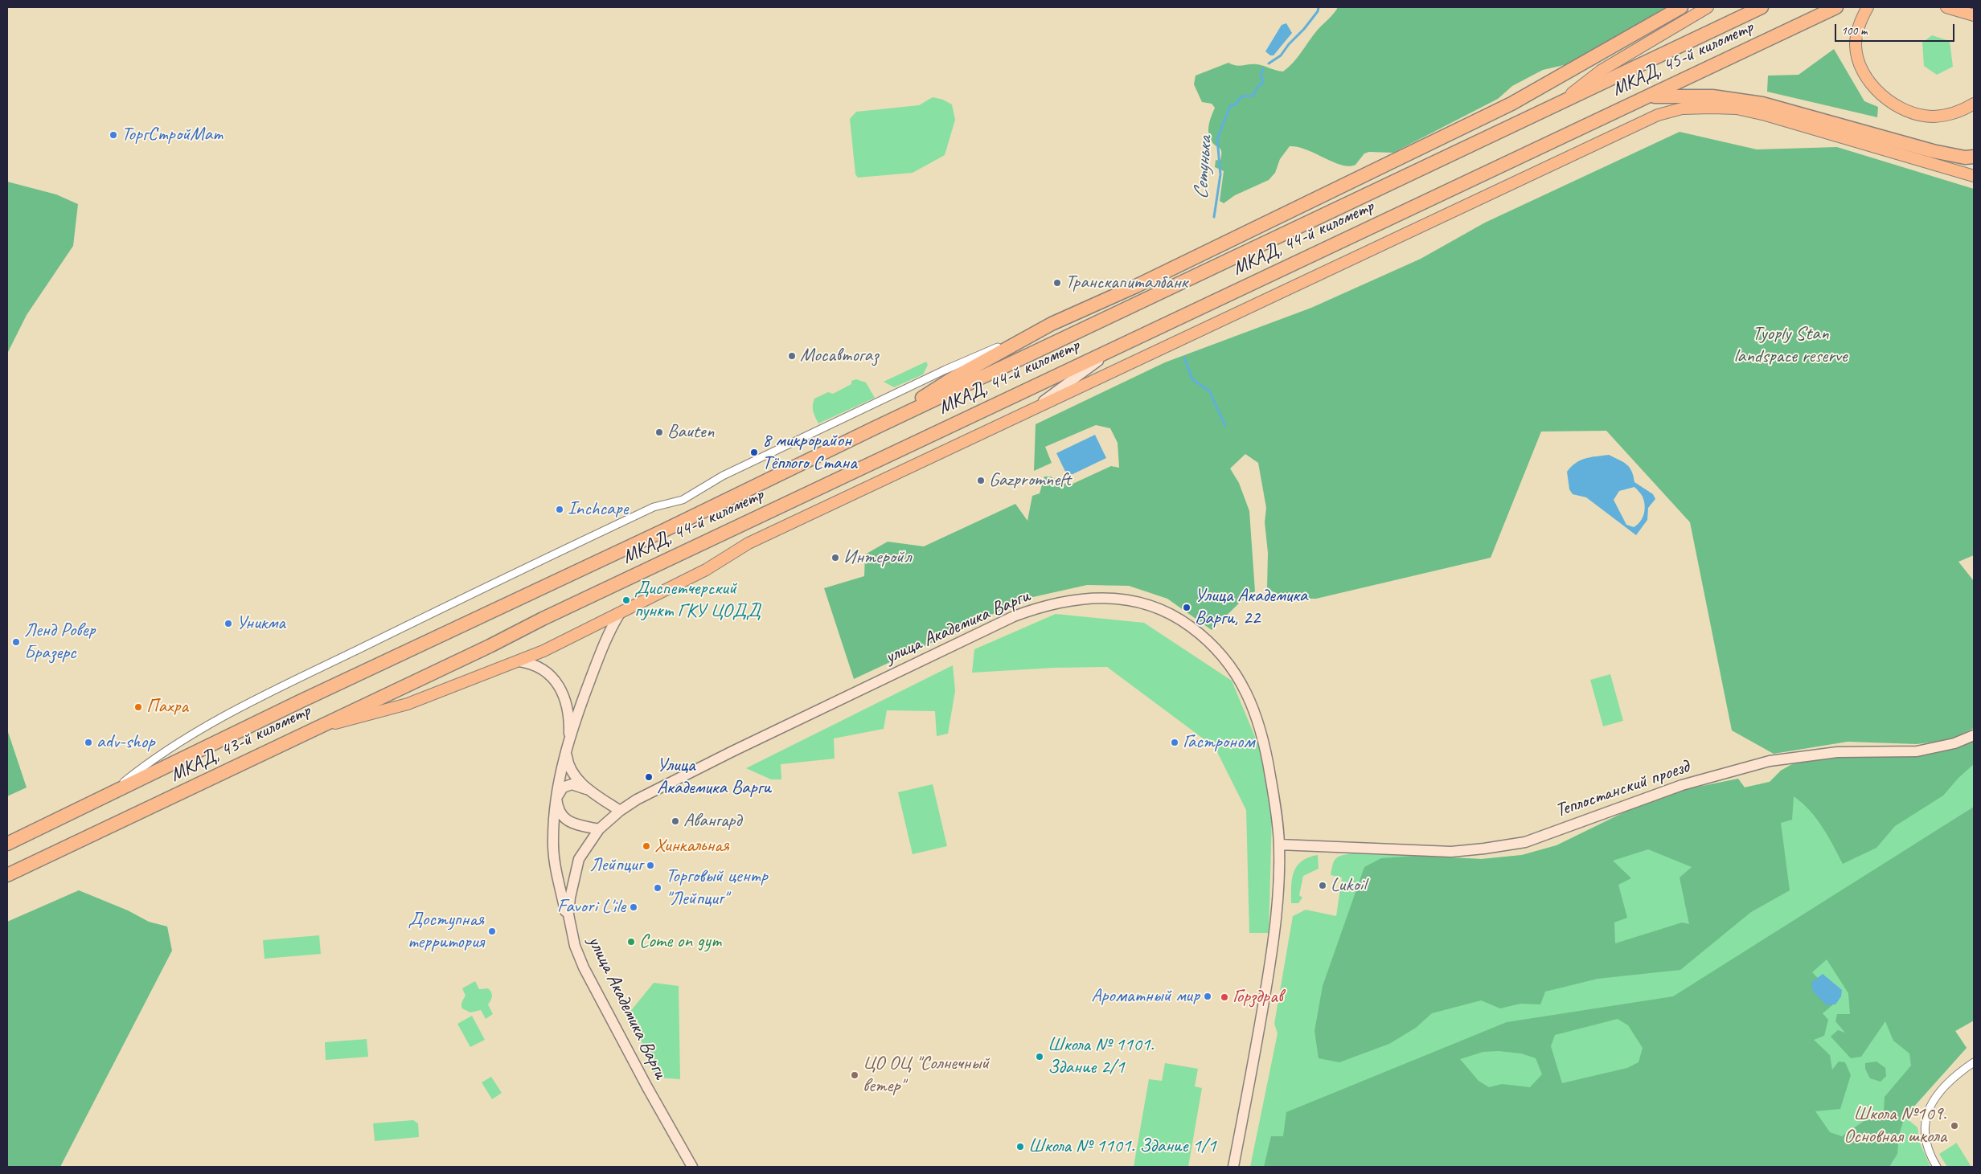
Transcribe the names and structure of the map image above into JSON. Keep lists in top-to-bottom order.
{
  "streets": {
    "highway": ["МКАД, 45-й километр", "МКАД, 44-й километр", "МКАД, 43-й километр"],
    "street": ["улица Академика Варги", "Теплостанский проезд"]
  },
  "crossings": [
    ["МКАД, 45-й километр", "МКАД, 44-й километр"],
    ["МКАД, 44-й километр", "МКАД, 43-й километр"],
    ["улица Академика Варги", "Теплостанский проезд"]
  ],
  "water": ["Сетунька"],
  "parks": ["Tyoply Stan landspace reserve"],
  "places": [
    "ТоргСтройМат",
    "Транскапиталбанк",
    "Мосавтогаз",
    "Bauten",
    "8 микрорайон Тёплого Стана",
    "Gazpromneft",
    "Inchcape",
    "Интеройл",
    "Диспетчерский пункт ГКУ ЦОДД",
    "Улица Академика Варги, 22",
    "Уникма",
    "Ленд Ровер Бразерс",
    "Пахра",
    "adv-shop",
    "Гастроном",
    "Улица Академика Варги",
    "Авангард",
    "Хинкальная",
    "Лейпциг",
    "Lukoil",
    "Торговый центр \"Лейпциг\"",
    "Favori L'ile",
    "Доступная территория",
    "Come on gym",
    "Ароматный мир",
    "Горздрав",
    "Школа № 1101. Здание 2/1",
    "ЦО ОЦ \"Солнечный ветер\"",
    "Школа №109. Основная школа",
    "Школа № 1101. Здание 1/1"
  ],
  "scale_bar": "100 m"
}
